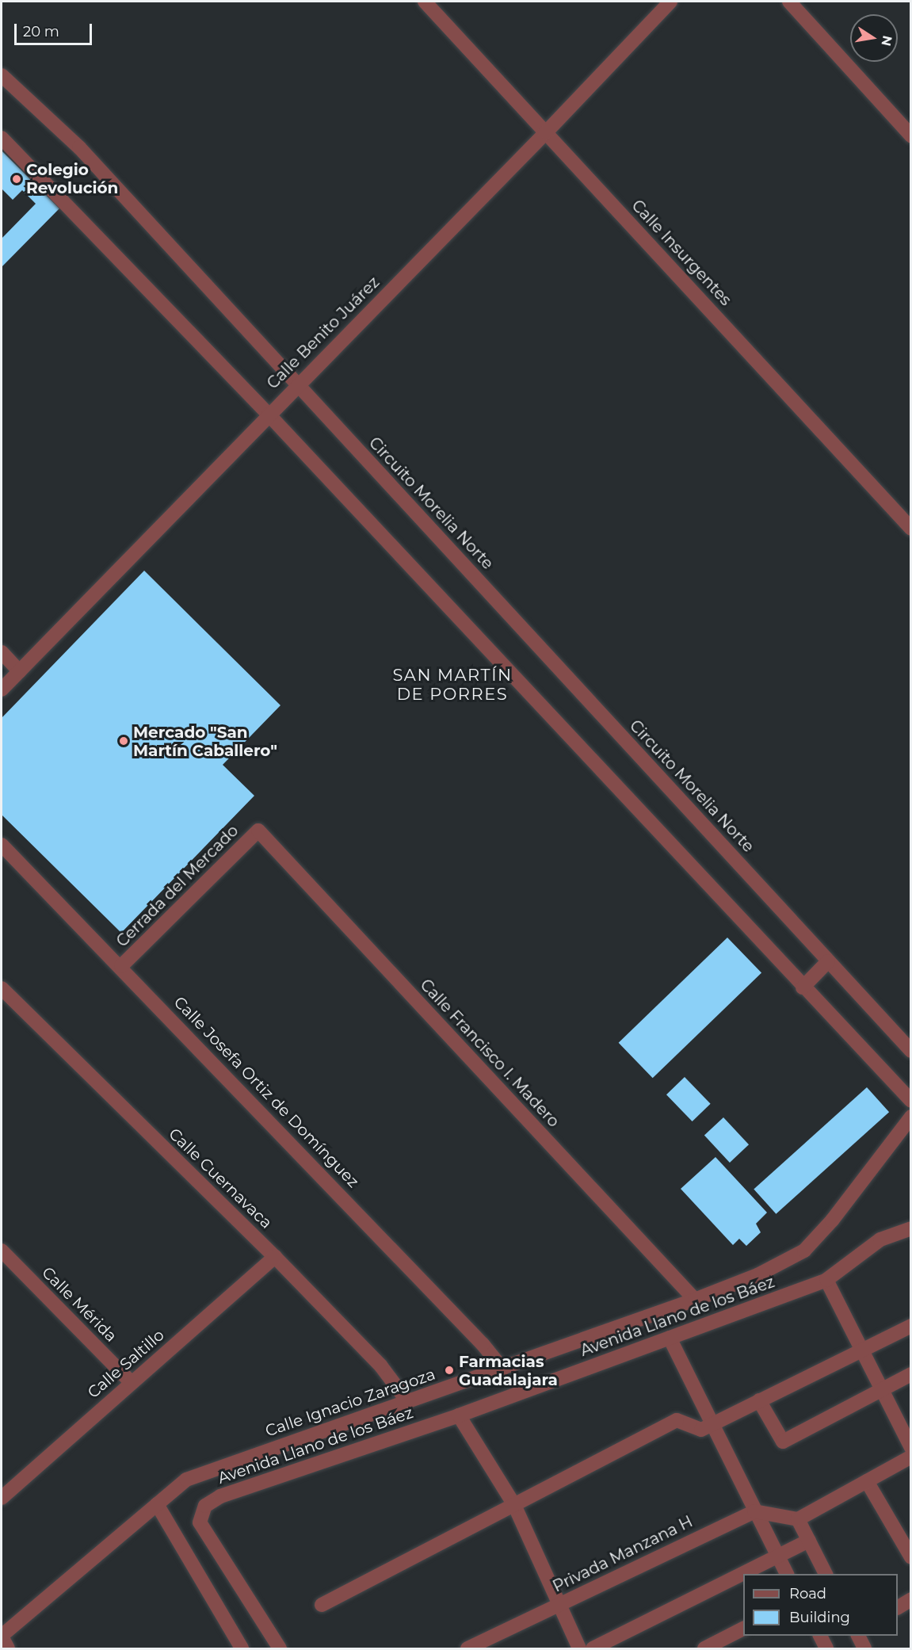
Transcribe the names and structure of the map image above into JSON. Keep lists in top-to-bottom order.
{
  "streets": {
    "street": [
      "Calle Insurgentes",
      "Calle Benito Juárez",
      "Circuito Morelia Norte",
      "Cerrada del Mercado",
      "Calle Francisco I. Madero",
      "Calle Josefa Ortiz de Domínguez",
      "Calle Cuernavaca",
      "Calle Mérida",
      "Avenida Llano de los Báez",
      "Calle Saltillo",
      "Calle Ignacio Zaragoza",
      "Privada Manzana H"
    ]
  },
  "crossings": [
    ["Calle Insurgentes", "Calle Benito Juárez"],
    ["Calle Benito Juárez", "Circuito Morelia Norte"],
    ["Cerrada del Mercado", "Calle Francisco I. Madero"],
    ["Cerrada del Mercado", "Calle Josefa Ortiz de Domínguez"],
    ["Calle Francisco I. Madero", "Calle Ignacio Zaragoza"],
    ["Calle Josefa Ortiz de Domínguez", "Calle Ignacio Zaragoza"],
    ["Calle Cuernavaca", "Calle Saltillo"],
    ["Calle Cuernavaca", "Calle Ignacio Zaragoza"],
    ["Calle Mérida", "Calle Saltillo"]
  ],
  "districts": ["SAN MARTÍN DE PORRES"],
  "places": ["Colegio Revolución", "Mercado \"San Martín Caballero\"", "Farmacias Guadalajara"],
  "legend": ["Road", "Building"],
  "scale_bar": "20 m",
  "north": "right"
}
